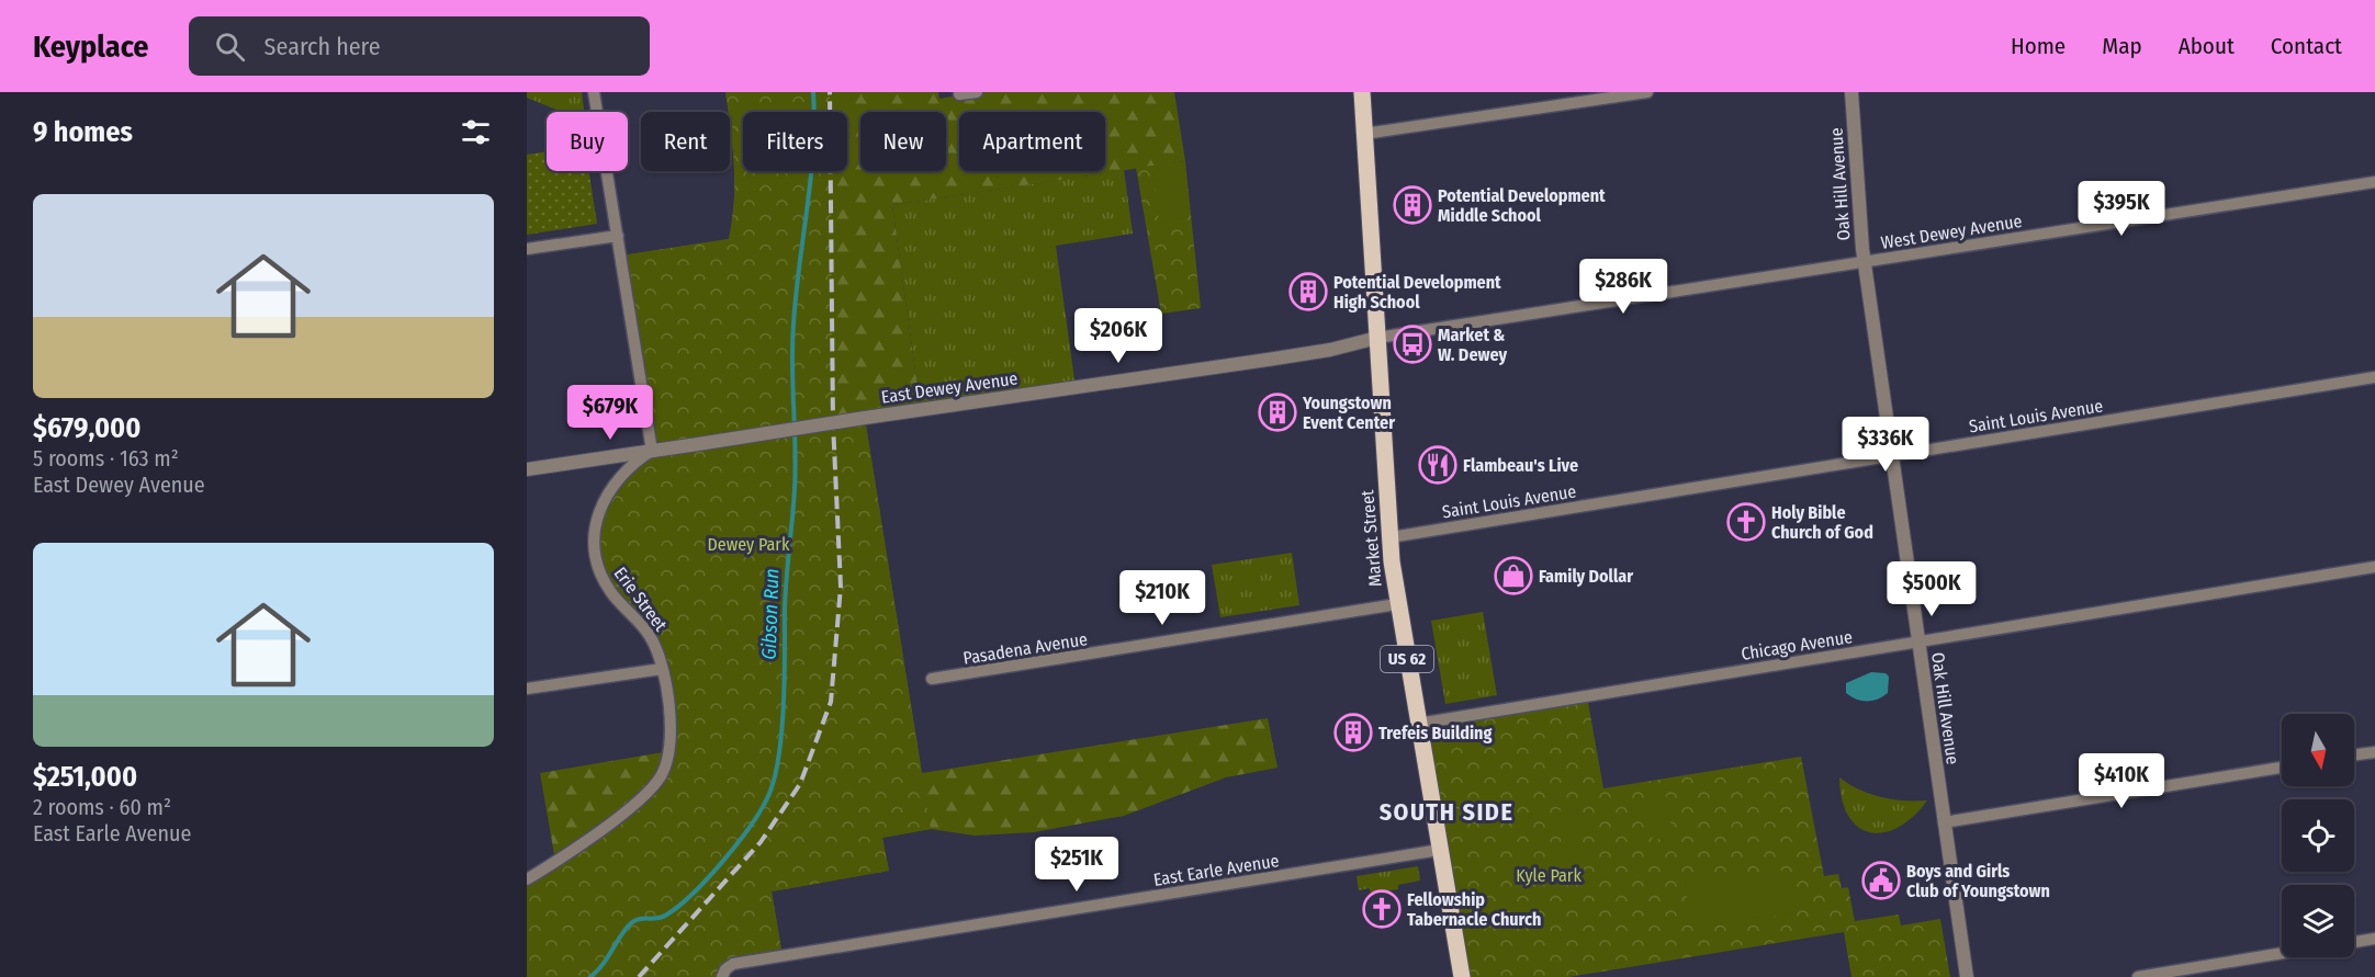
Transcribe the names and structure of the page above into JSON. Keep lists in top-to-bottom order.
{
  "streets": {
    "main road": ["Market Street", "US 62"],
    "street": [
      "Oak Hill Avenue",
      "West Dewey Avenue",
      "East Dewey Avenue",
      "Saint Louis Avenue",
      "Erie Street",
      "Chicago Avenue",
      "Pasadena Avenue",
      "East Earle Avenue"
    ]
  },
  "crossings": [
    ["Oak Hill Avenue", "West Dewey Avenue"],
    ["Oak Hill Avenue", "Saint Louis Avenue"],
    ["Oak Hill Avenue", "Chicago Avenue"],
    ["West Dewey Avenue", "East Dewey Avenue"],
    ["West Dewey Avenue", "Market Street"],
    ["East Dewey Avenue", "Market Street"],
    ["East Dewey Avenue", "Erie Street"],
    ["Saint Louis Avenue", "Market Street"],
    ["Market Street", "Chicago Avenue"],
    ["Market Street", "Pasadena Avenue"],
    ["Market Street", "East Earle Avenue"]
  ],
  "districts": ["SOUTH SIDE"],
  "water": ["Gibson Run"],
  "parks": ["Dewey Park", "Kyle Park"],
  "places": {
    "building": [
      "Potential Development Middle School",
      "Potential Development High School",
      "Youngstown Event Center",
      "Trefeis Building"
    ],
    "bus stop": ["Market & W. Dewey"],
    "restaurant": ["Flambeau's Live"],
    "church": ["Holy Bible Church of God", "Fellowship Tabernacle Church"],
    "shop": ["Family Dollar"],
    "public building": ["Boys and Girls Club of Youngstown"]
  },
  "north": "bottom",
  "page": {
    "header": "Keyplace",
    "search": "Search here",
    "nav": [
      "Home",
      "Map",
      "About",
      "Contact"
    ],
    "heading": "9 homes",
    "chip": [
      "Buy",
      "Rent",
      "Filters",
      "New",
      "Apartment"
    ],
    "list": [
      {
        "name": "$679,000",
        "note": "5 rooms · 163 m² · East Dewey Avenue"
      },
      {
        "name": "$251,000",
        "note": "2 rooms · 60 m² · East Earle Avenue"
      }
    ],
    "price": [
      "$395K",
      "$286K",
      "$206K",
      "$679K",
      "$336K",
      "$500K",
      "$210K",
      "$410K",
      "$251K"
    ]
  }
}
